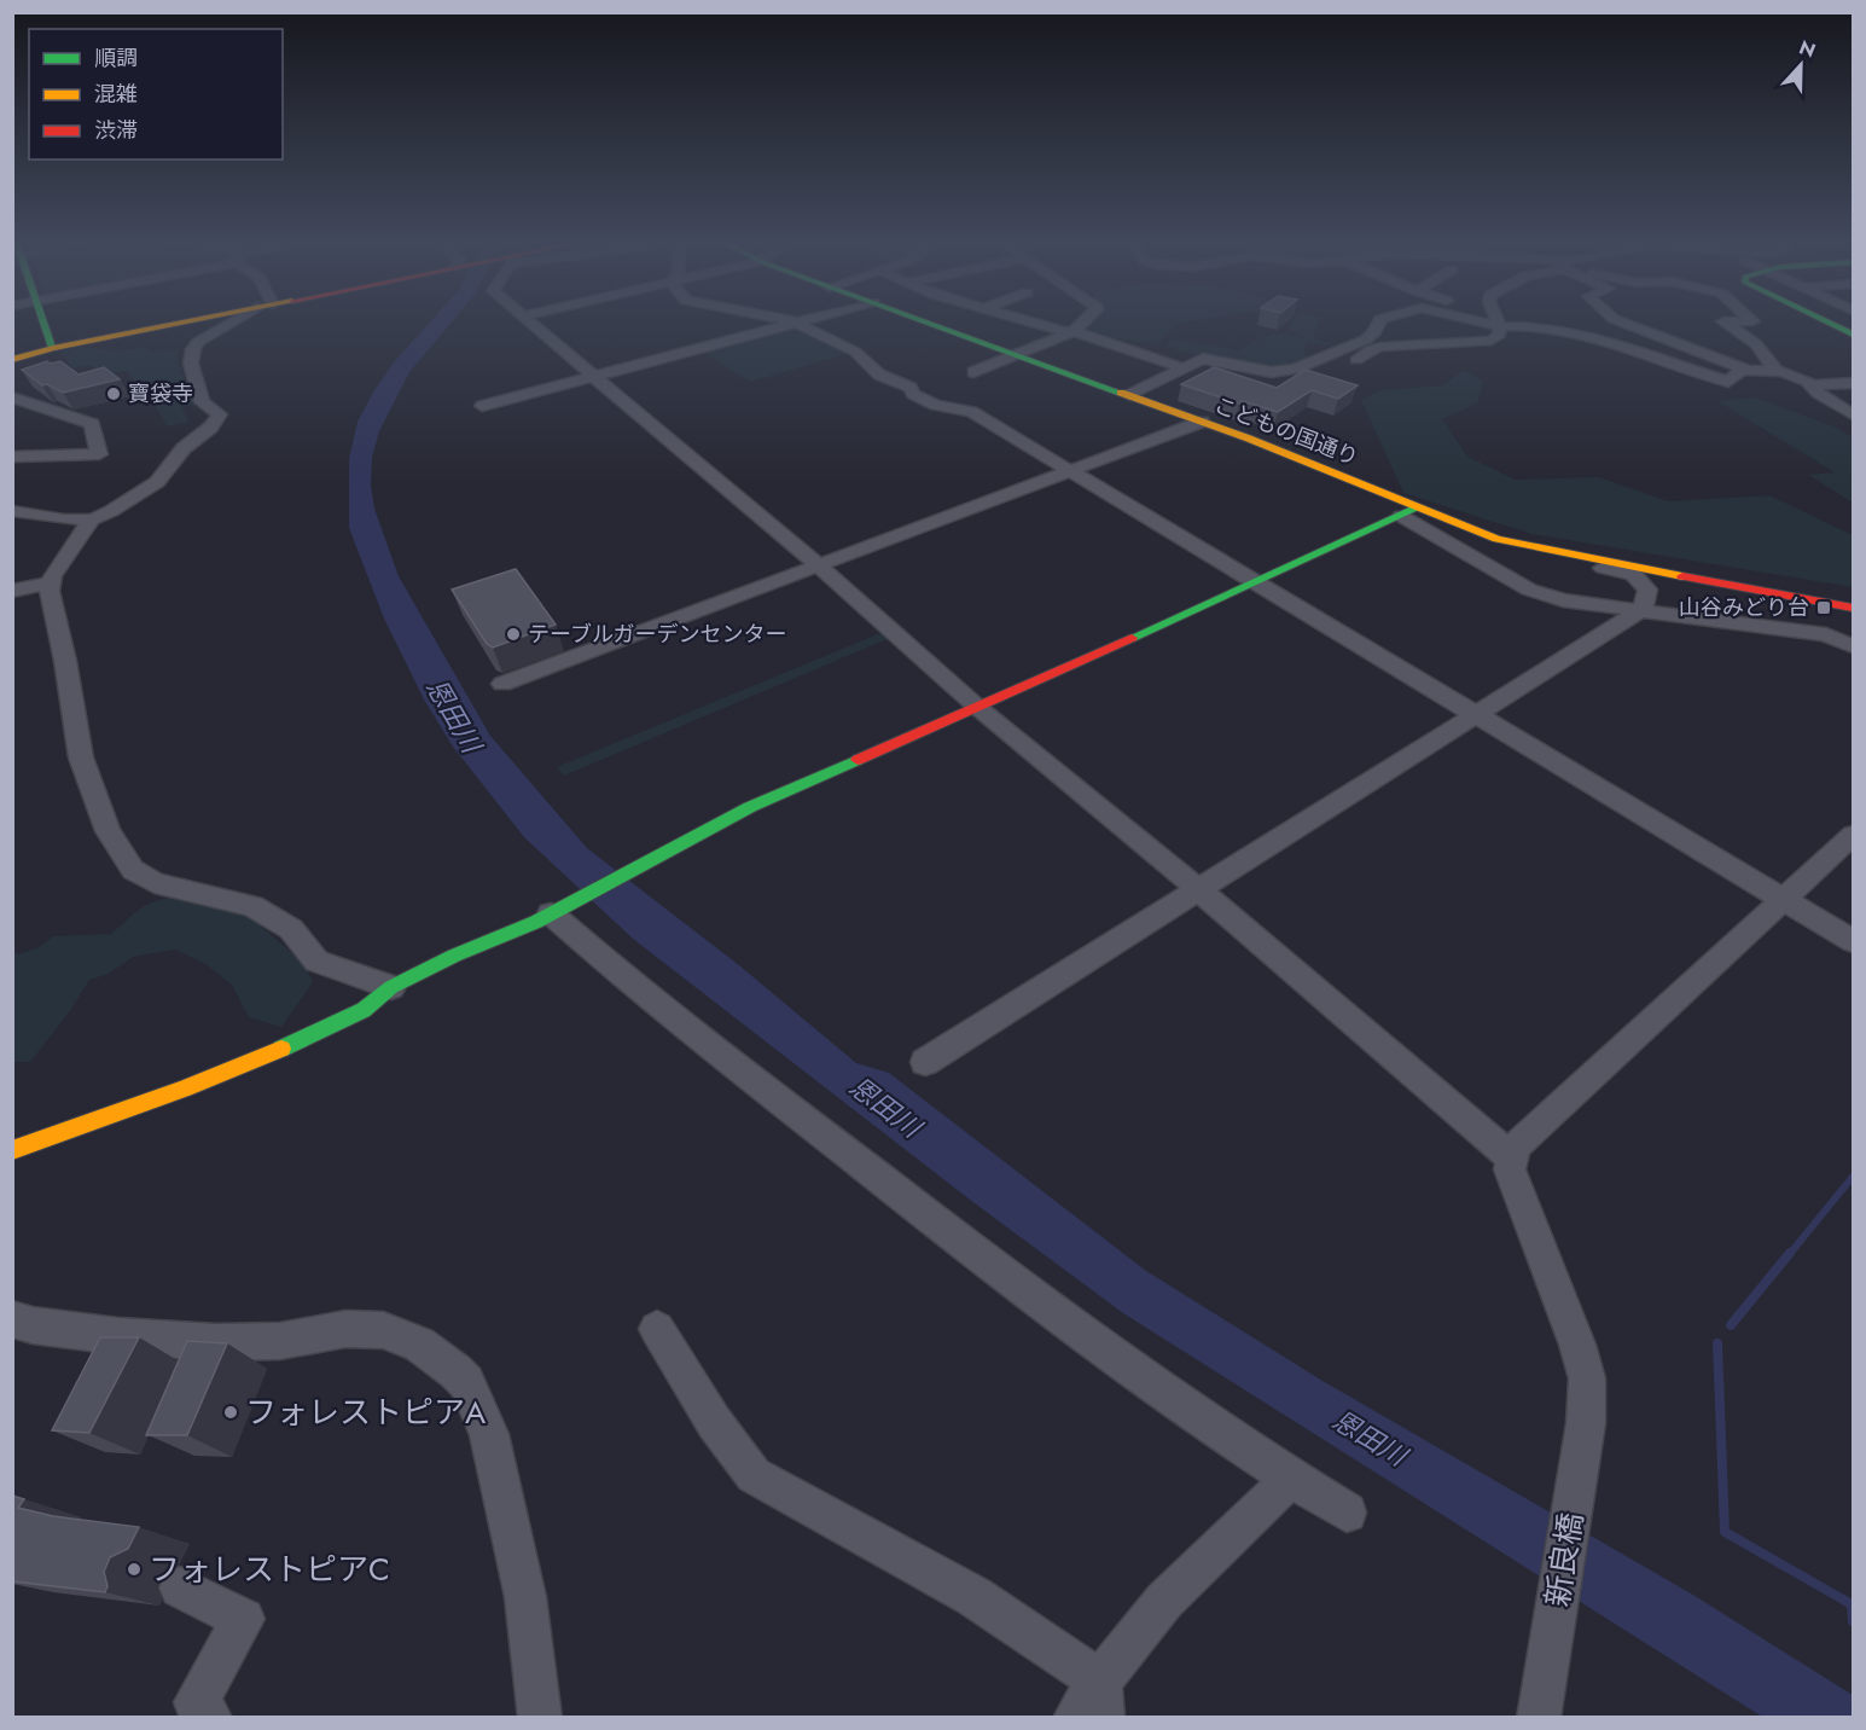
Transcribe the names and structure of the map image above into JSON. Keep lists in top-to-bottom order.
{
  "streets": {
    "street": ["こどもの国通り", "新良橋"]
  },
  "water": ["恩田川"],
  "places": {
    "other": [
      "寶袋寺",
      "テーブルガーデンセンター",
      "フォレストピアA",
      "フォレストピアC"
    ],
    "transit": ["山谷みどり台"]
  },
  "legend": ["順調", "混雑", "渋滞"],
  "north": "top"
}
